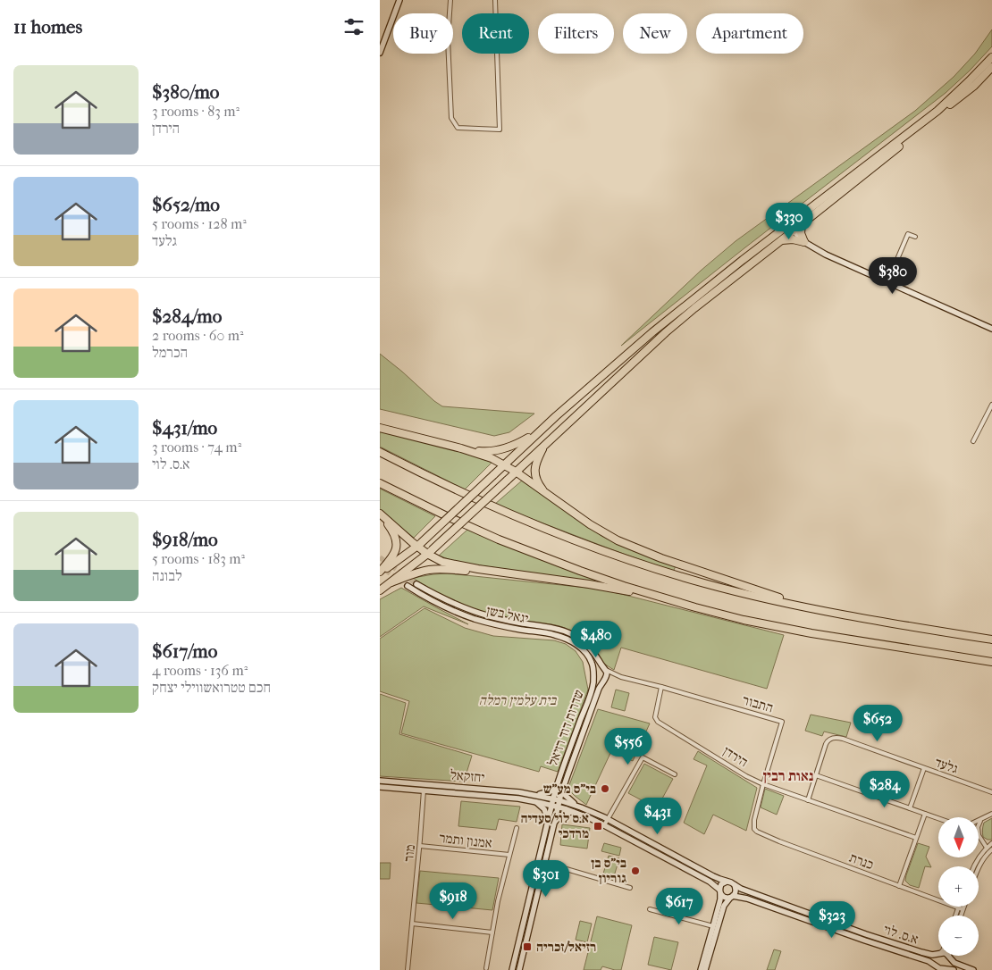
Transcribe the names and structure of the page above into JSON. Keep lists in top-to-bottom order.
{
  "streets": {
    "main road": [
      "יגאל בשן",
      "שדרות דוד רזיאל",
      "יחזקאל",
      "א.ס. לוי"
    ],
    "street": [
      "התבור",
      "הירדן",
      "גלעד",
      "אמנון ותמר",
      "מור",
      "כנרת"
    ]
  },
  "crossings": [
    ["יגאל בשן", "התבור"],
    ["יגאל בשן", "שדרות דוד רזיאל"],
    ["התבור", "שדרות דוד רזיאל"],
    ["התבור", "הירדן"],
    ["התבור", "כנרת"],
    ["שדרות דוד רזיאל", "יחזקאל"],
    ["שדרות דוד רזיאל", "א.ס. לוי"],
    ["הירדן", "גלעד"],
    ["יחזקאל", "מור"],
    ["יחזקאל", "א.ס. לוי"],
    ["אמנון ותמר", "מור"]
  ],
  "districts": ["נאות רבין"],
  "parks": ["בית עלמין רמלה"],
  "places": {
    "other": ["בי\"ס מע\"ש", "בי\"ס בן גוריון"],
    "transit": ["א.ס לוי/סעדיה מרדכי", "רזיאל/זכריה"]
  },
  "north": "bottom",
  "page": {
    "heading": "11 homes",
    "chip": [
      "Buy",
      "Rent",
      "Filters",
      "New",
      "Apartment"
    ],
    "list": [
      {
        "name": "$380/mo",
        "note": "3 rooms · 83 m² · הירדן"
      },
      {
        "name": "$652/mo",
        "note": "5 rooms · 128 m² · גלעד"
      },
      {
        "name": "$284/mo",
        "note": "2 rooms · 60 m² · הכרמל"
      },
      {
        "name": "$431/mo",
        "note": "3 rooms · 74 m² · א.ס. לוי"
      },
      {
        "name": "$918/mo",
        "note": "5 rooms · 183 m² · לבונה"
      },
      {
        "name": "$617/mo",
        "note": "4 rooms · 136 m² · חכם טטרואשווילי יצחק"
      }
    ],
    "price": [
      "$330",
      "$380",
      "$480",
      "$652",
      "$556",
      "$284",
      "$431",
      "$301",
      "$918",
      "$617",
      "$323"
    ],
    "map_buttons": ["+", "−"]
  }
}
